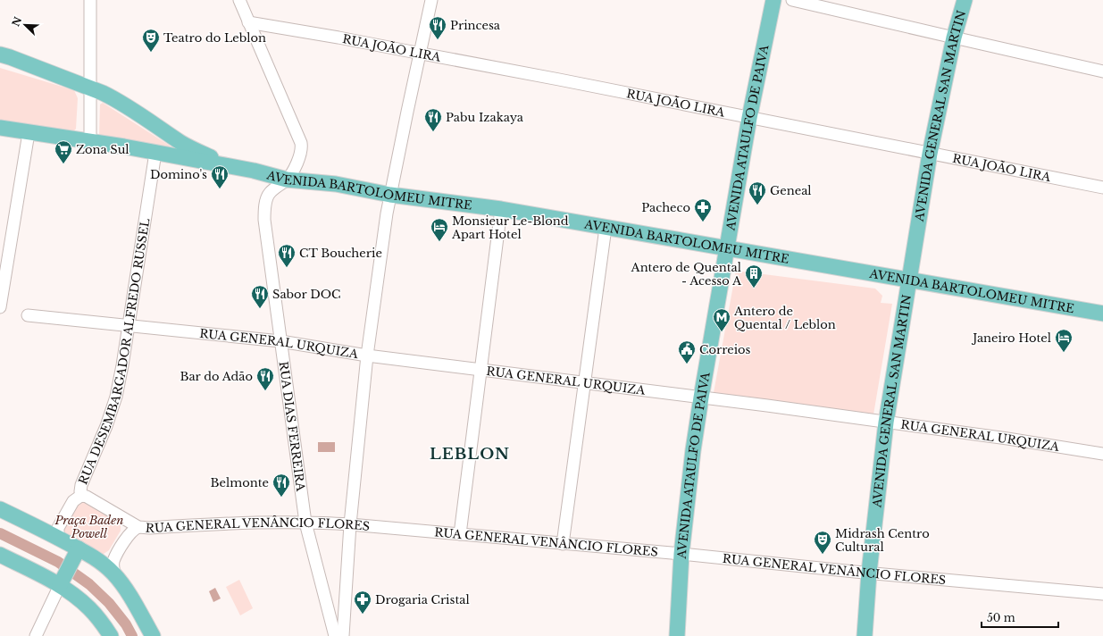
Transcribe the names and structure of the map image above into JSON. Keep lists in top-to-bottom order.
{
  "streets": {
    "main road": ["AVENIDA GENERAL SAN MARTIN", "AVENIDA ATAULFO DE PAIVA", "AVENIDA BARTOLOMEU MITRE"],
    "street": [
      "RUA JOÃO LIRA",
      "RUA GENERAL URQUIZA",
      "RUA DESEMBARGADOR ALFREDO RUSSEL",
      "RUA DIAS FERREIRA",
      "RUA GENERAL VENÂNCIO FLORES"
    ]
  },
  "crossings": [
    ["RUA JOÃO LIRA", "AVENIDA GENERAL SAN MARTIN"],
    ["RUA JOÃO LIRA", "AVENIDA ATAULFO DE PAIVA"],
    ["AVENIDA GENERAL SAN MARTIN", "AVENIDA BARTOLOMEU MITRE"],
    ["AVENIDA GENERAL SAN MARTIN", "RUA GENERAL URQUIZA"],
    ["AVENIDA GENERAL SAN MARTIN", "RUA GENERAL VENÂNCIO FLORES"],
    ["AVENIDA ATAULFO DE PAIVA", "AVENIDA BARTOLOMEU MITRE"],
    ["AVENIDA ATAULFO DE PAIVA", "RUA GENERAL URQUIZA"],
    ["AVENIDA ATAULFO DE PAIVA", "RUA GENERAL VENÂNCIO FLORES"],
    ["AVENIDA BARTOLOMEU MITRE", "RUA DESEMBARGADOR ALFREDO RUSSEL"],
    ["AVENIDA BARTOLOMEU MITRE", "RUA DIAS FERREIRA"],
    ["RUA GENERAL URQUIZA", "RUA DESEMBARGADOR ALFREDO RUSSEL"],
    ["RUA GENERAL URQUIZA", "RUA DIAS FERREIRA"],
    ["RUA DESEMBARGADOR ALFREDO RUSSEL", "RUA GENERAL VENÂNCIO FLORES"],
    ["RUA DIAS FERREIRA", "RUA GENERAL VENÂNCIO FLORES"]
  ],
  "districts": ["LEBLON"],
  "parks": ["Praça Baden Powell"],
  "places": {
    "restaurant": [
      "Princesa",
      "Pabu Izakaya",
      "Domino's",
      "Geneal",
      "CT Boucherie",
      "Sabor DOC",
      "Bar do Adão",
      "Belmonte"
    ],
    "theatre": ["Teatro do Leblon", "Midrash Centro Cultural"],
    "supermarket": ["Zona Sul"],
    "pharmacy": ["Pacheco", "Drogaria Cristal"],
    "hotel": ["Monsieur Le-Blond Apart Hotel", "Janeiro Hotel"],
    "building": ["Antero de Quental - Acesso A"],
    "metro station": ["Antero de Quental / Leblon"],
    "public building": ["Correios"]
  },
  "scale_bar": "50 m",
  "north": "top left"
}
